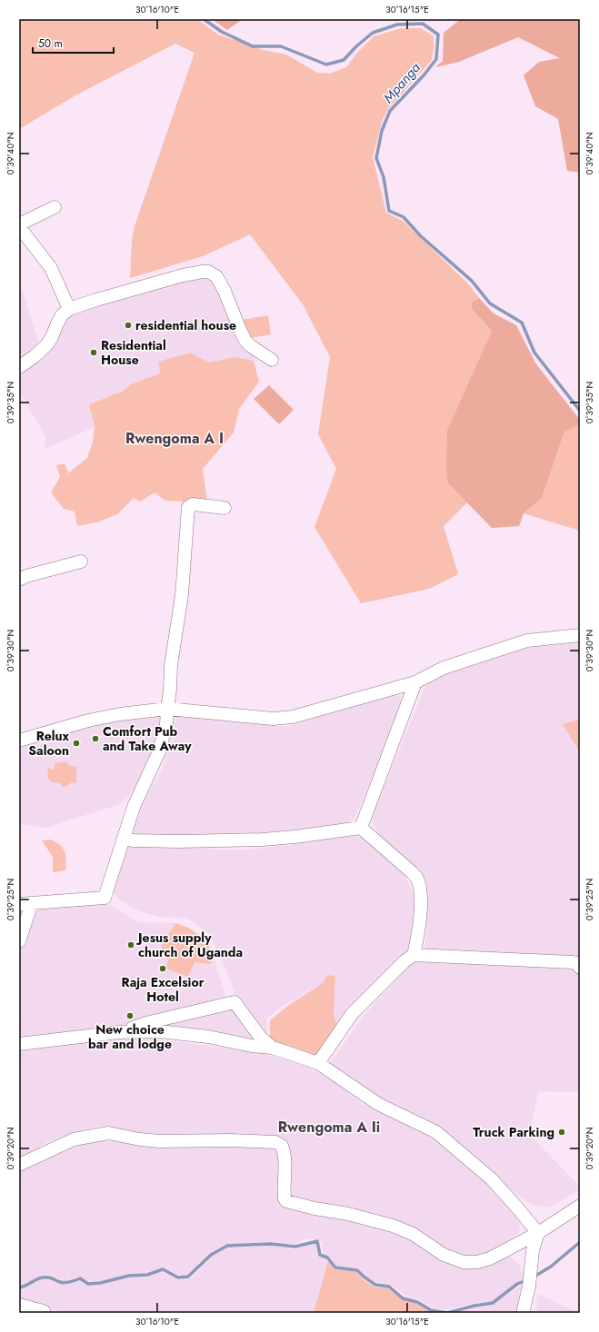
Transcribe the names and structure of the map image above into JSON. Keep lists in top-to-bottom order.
{
  "districts": ["Rwengoma A I", "Rwengoma A Ii"],
  "water": ["Mpanga"],
  "places": [
    "residential house",
    "Residential House",
    "Comfort Pub and Take Away",
    "Relux Saloon",
    "Jesus supply church of Uganda",
    "Raja Excelsior Hotel",
    "New choice bar and lodge",
    "Truck Parking"
  ],
  "scale_bar": "50 m",
  "coordinates": [
    "30°16'10\"E",
    "30°16'15\"E",
    "0°39'40\"N",
    "0°39'35\"N",
    "0°39'30\"N",
    "0°39'25\"N",
    "0°39'20\"N"
  ]
}
